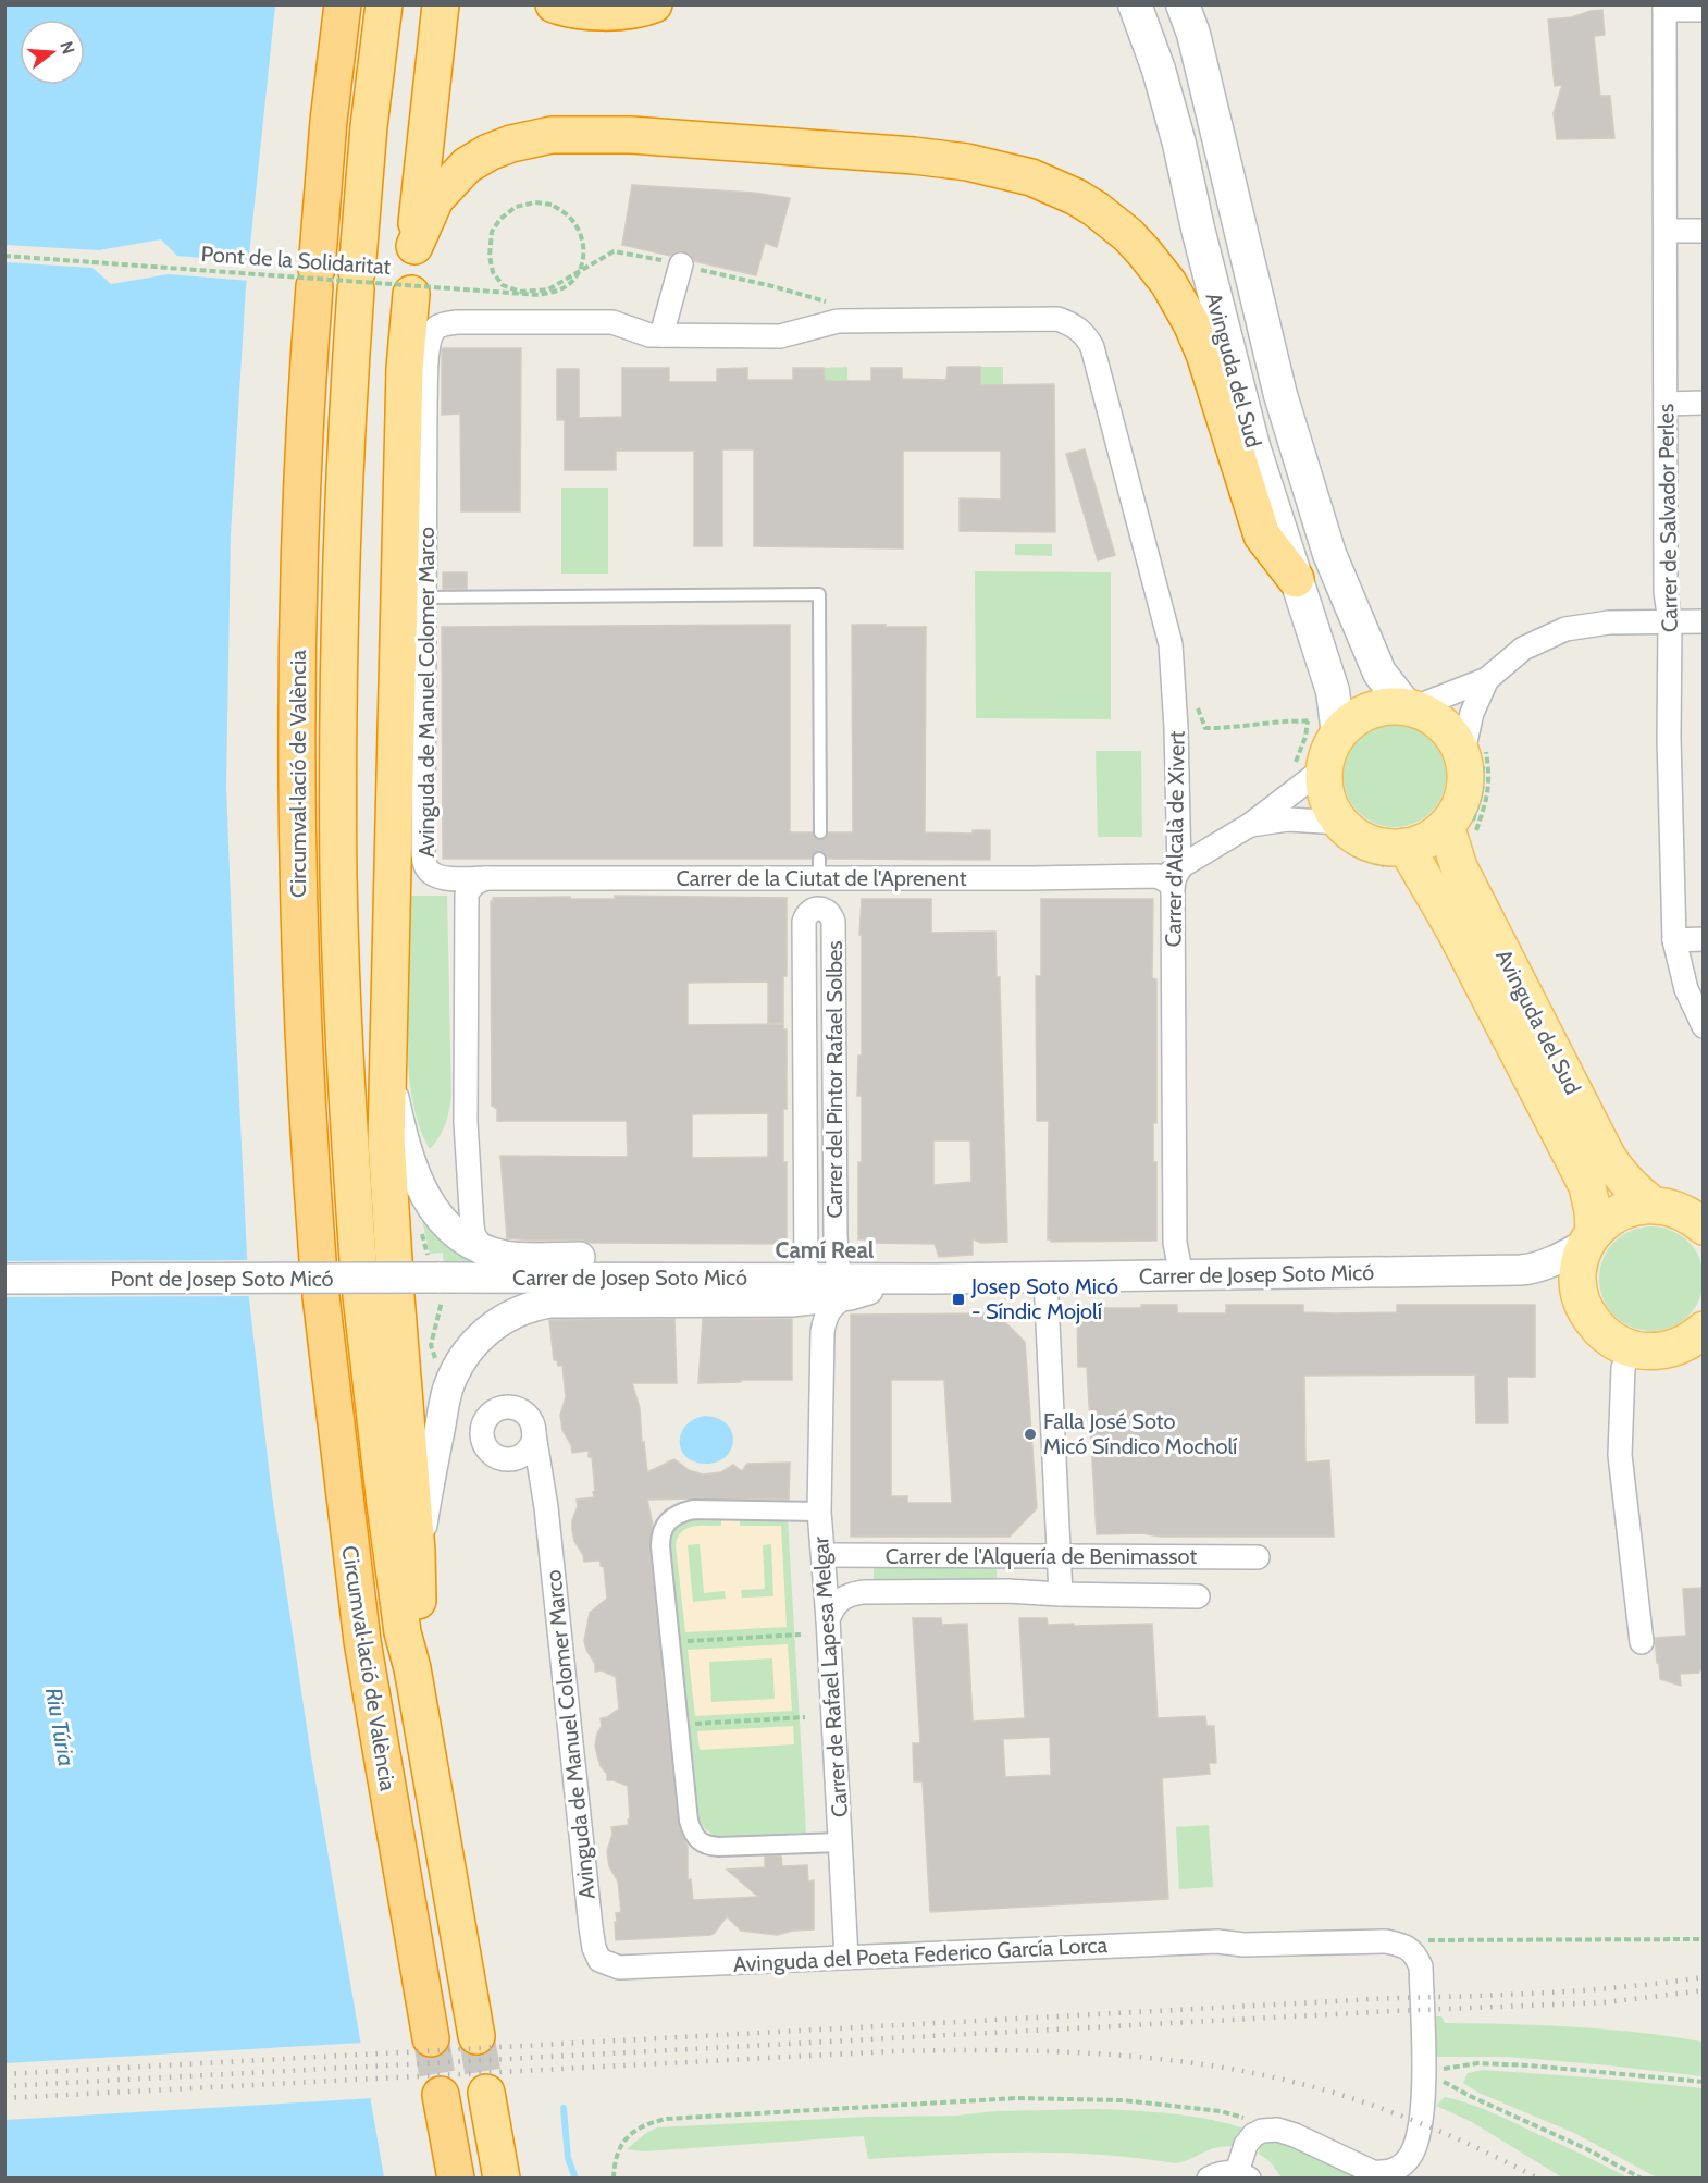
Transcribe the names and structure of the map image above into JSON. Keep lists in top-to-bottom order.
{
  "streets": {
    "highway": ["Circumval·lació de València"],
    "main road": ["Avinguda del Sud"],
    "street": [
      "Carrer de Salvador Perles",
      "Avinguda de Manuel Colomer Marco",
      "Carrer d'Alcalà de Xivert",
      "Carrer de la Ciutat de l'Aprenent",
      "Carrer del Pintor Rafael Solbes",
      "Carrer de Josep Soto Micó",
      "Pont de Josep Soto Micó",
      "Carrer de l'Alquería de Benimassot",
      "Carrer de Rafael Lapesa Melgar",
      "Avinguda del Poeta Federico García Lorca"
    ],
    "path": ["Pont de la Solidaritat"]
  },
  "crossings": [
    ["Avinguda del Sud", "Carrer de Josep Soto Micó"],
    ["Avinguda de Manuel Colomer Marco", "Carrer d'Alcalà de Xivert"],
    ["Avinguda de Manuel Colomer Marco", "Carrer de la Ciutat de l'Aprenent"],
    ["Avinguda de Manuel Colomer Marco", "Avinguda del Poeta Federico García Lorca"],
    ["Carrer d'Alcalà de Xivert", "Carrer de la Ciutat de l'Aprenent"],
    ["Carrer d'Alcalà de Xivert", "Carrer de Josep Soto Micó"],
    ["Carrer de la Ciutat de l'Aprenent", "Carrer del Pintor Rafael Solbes"],
    ["Carrer del Pintor Rafael Solbes", "Carrer de Josep Soto Micó"],
    ["Carrer del Pintor Rafael Solbes", "Carrer de Rafael Lapesa Melgar"],
    ["Carrer de Josep Soto Micó", "Pont de Josep Soto Micó"],
    ["Carrer de Josep Soto Micó", "Carrer de Rafael Lapesa Melgar"],
    ["Carrer de l'Alquería de Benimassot", "Carrer de Rafael Lapesa Melgar"],
    ["Carrer de Rafael Lapesa Melgar", "Avinguda del Poeta Federico García Lorca"]
  ],
  "districts": ["Camí Real"],
  "water": ["Riu Túria"],
  "places": {
    "transit": ["Josep Soto Micó - Síndic Mojolí"],
    "other": ["Falla José Soto Micó Síndico Mocholí"]
  },
  "north": "right"
}
